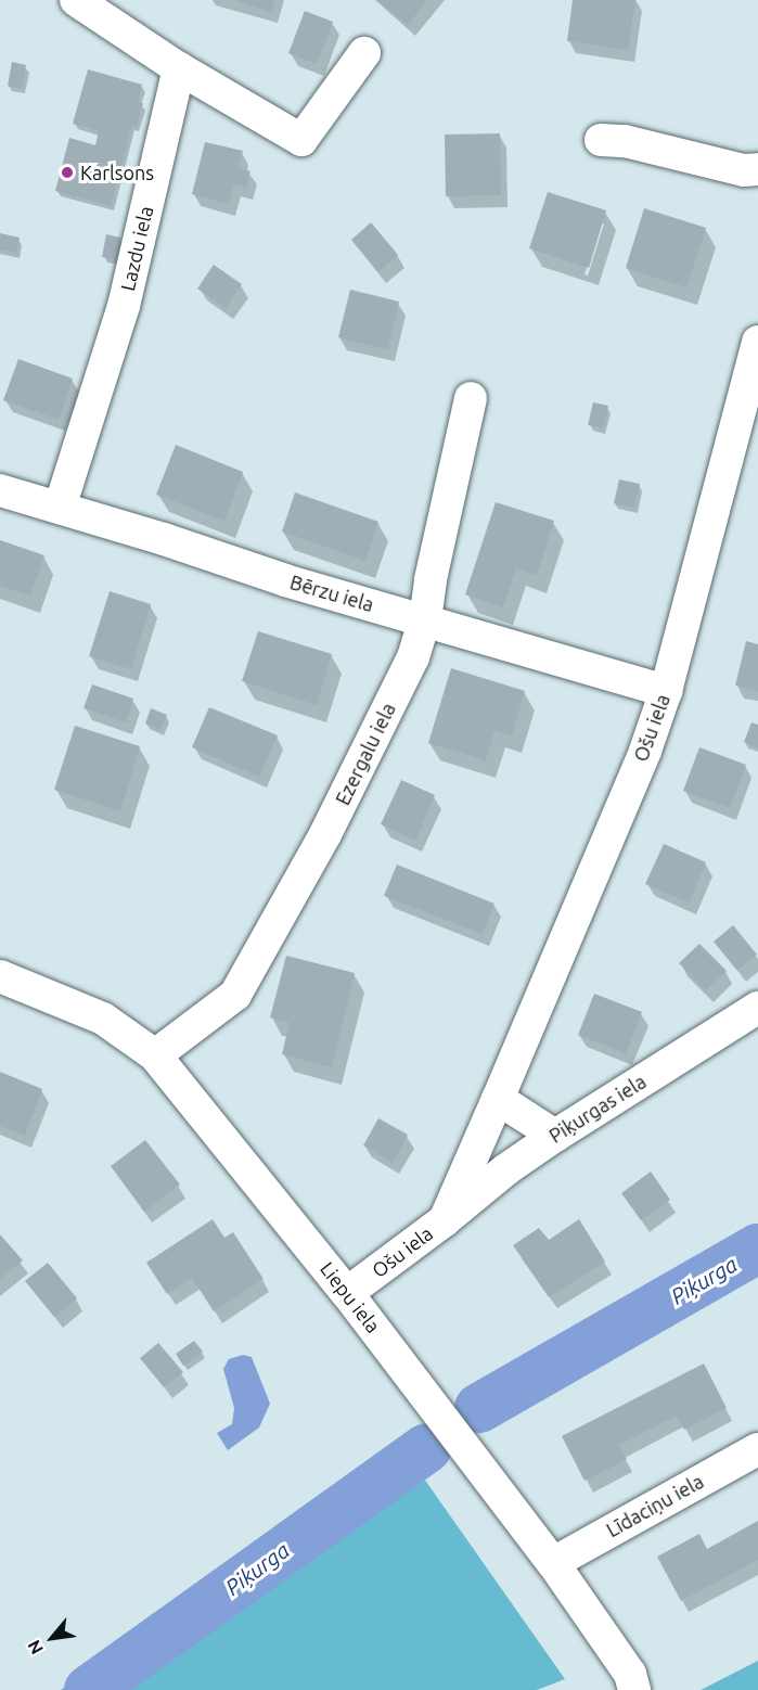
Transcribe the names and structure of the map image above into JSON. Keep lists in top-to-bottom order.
{
  "streets": {
    "street": [
      "Lazdu iela",
      "Bērzu iela",
      "Ošu iela",
      "Ezergalu iela",
      "Piķurgas iela",
      "Liepu iela",
      "Līdaciņu iela"
    ]
  },
  "crossings": [
    ["Lazdu iela", "Bērzu iela"],
    ["Bērzu iela", "Ošu iela"],
    ["Bērzu iela", "Ezergalu iela"],
    ["Ošu iela", "Piķurgas iela"],
    ["Ošu iela", "Liepu iela"],
    ["Ezergalu iela", "Liepu iela"],
    ["Liepu iela", "Līdaciņu iela"]
  ],
  "water": ["Piķurga"],
  "places": ["Karlsons"],
  "north": "bottom left"
}
